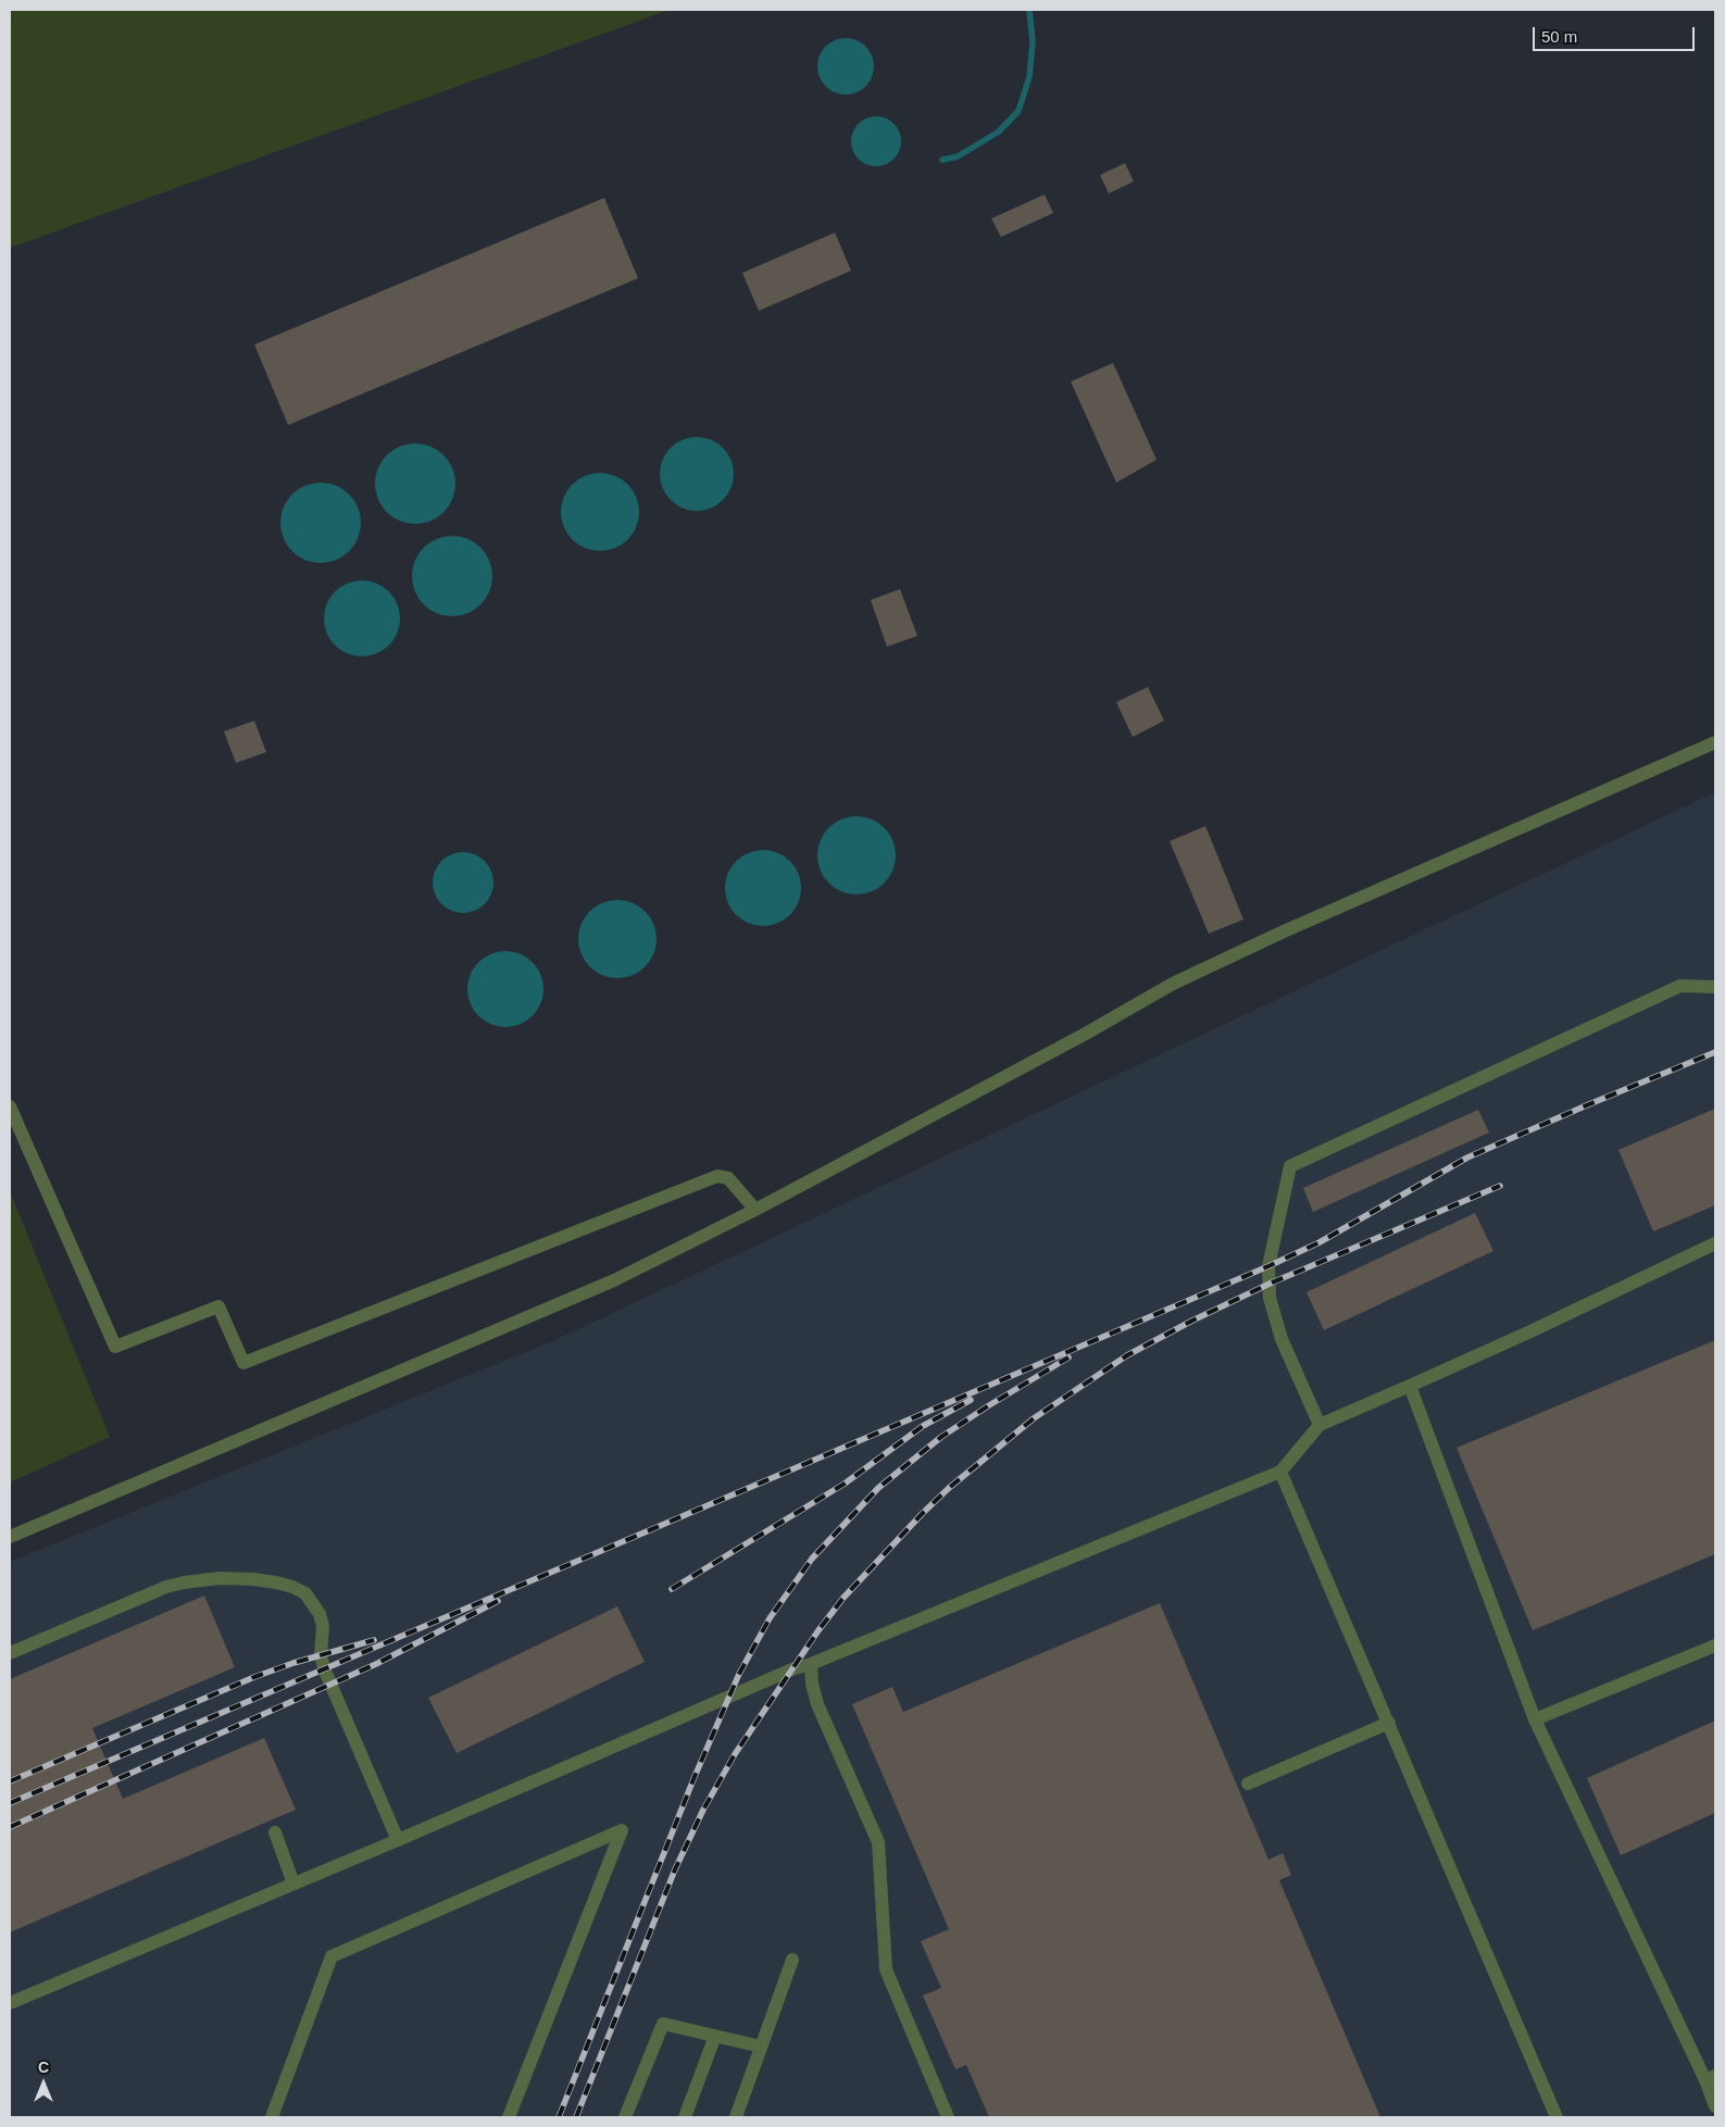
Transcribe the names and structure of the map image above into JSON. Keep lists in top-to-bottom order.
{
  "scale_bar": "50 m",
  "north": "top"
}
